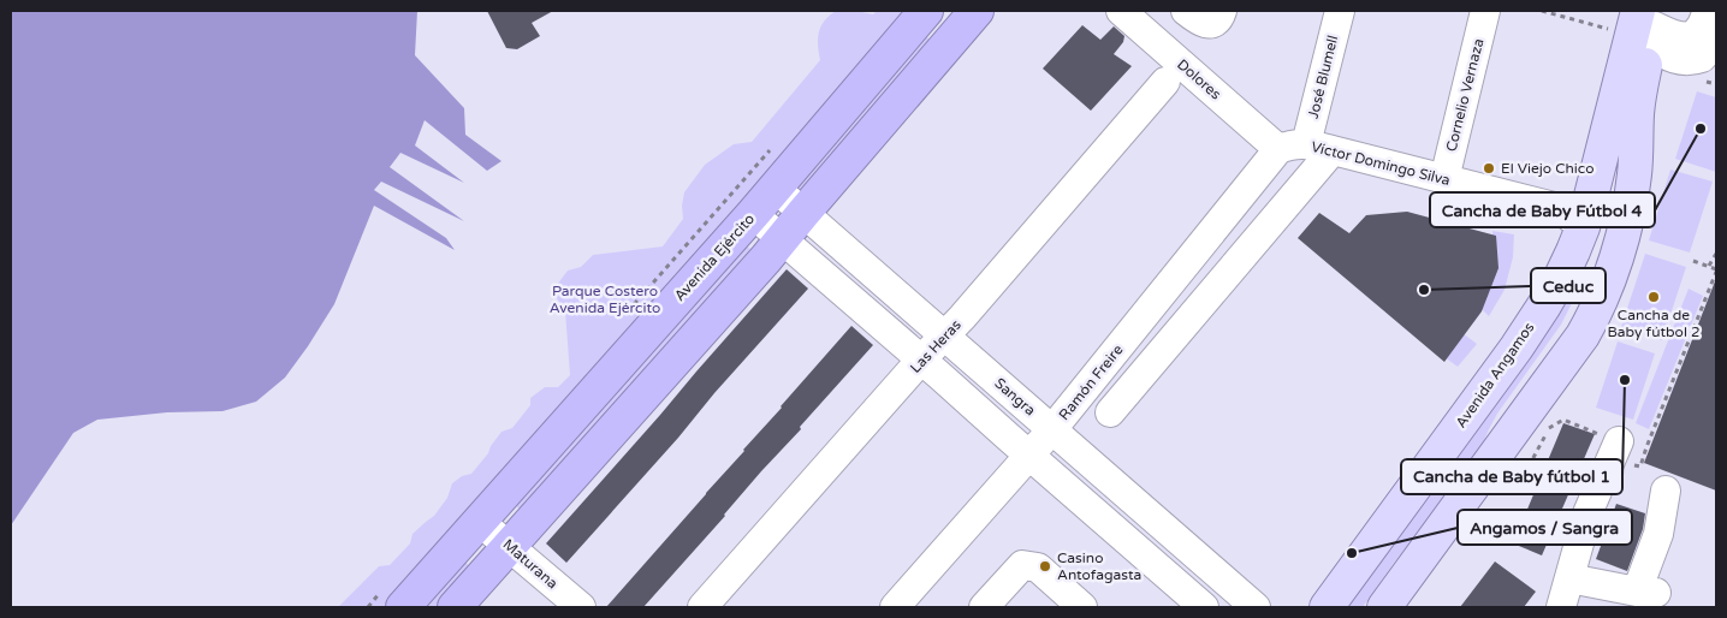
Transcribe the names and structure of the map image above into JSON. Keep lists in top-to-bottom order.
{
  "streets": {
    "highway": ["Avenida Ejército"],
    "main road": ["Avenida Angamos"],
    "street": [
      "José Blumell",
      "Dolores",
      "Cornelio Vernaza",
      "Víctor Domingo Silva",
      "Las Heras",
      "Ramón Freire",
      "Sangra",
      "Maturana"
    ]
  },
  "crossings": [
    ["José Blumell", "Víctor Domingo Silva"],
    ["Dolores", "Víctor Domingo Silva"],
    ["Dolores", "Ramón Freire"],
    ["Cornelio Vernaza", "Víctor Domingo Silva"],
    ["Víctor Domingo Silva", "Avenida Angamos"],
    ["Víctor Domingo Silva", "Ramón Freire"],
    ["Avenida Ejército", "Sangra"],
    ["Avenida Ejército", "Maturana"],
    ["Las Heras", "Sangra"],
    ["Ramón Freire", "Sangra"]
  ],
  "parks": ["Parque Costero Avenida Ejército"],
  "places": [
    "Cancha de Baby Fútbol 4",
    "El Viejo Chico",
    "Ceduc",
    "Cancha de Baby fútbol 2",
    "Cancha de Baby fútbol 1",
    "Angamos / Sangra",
    "Casino Antofagasta"
  ]
}
